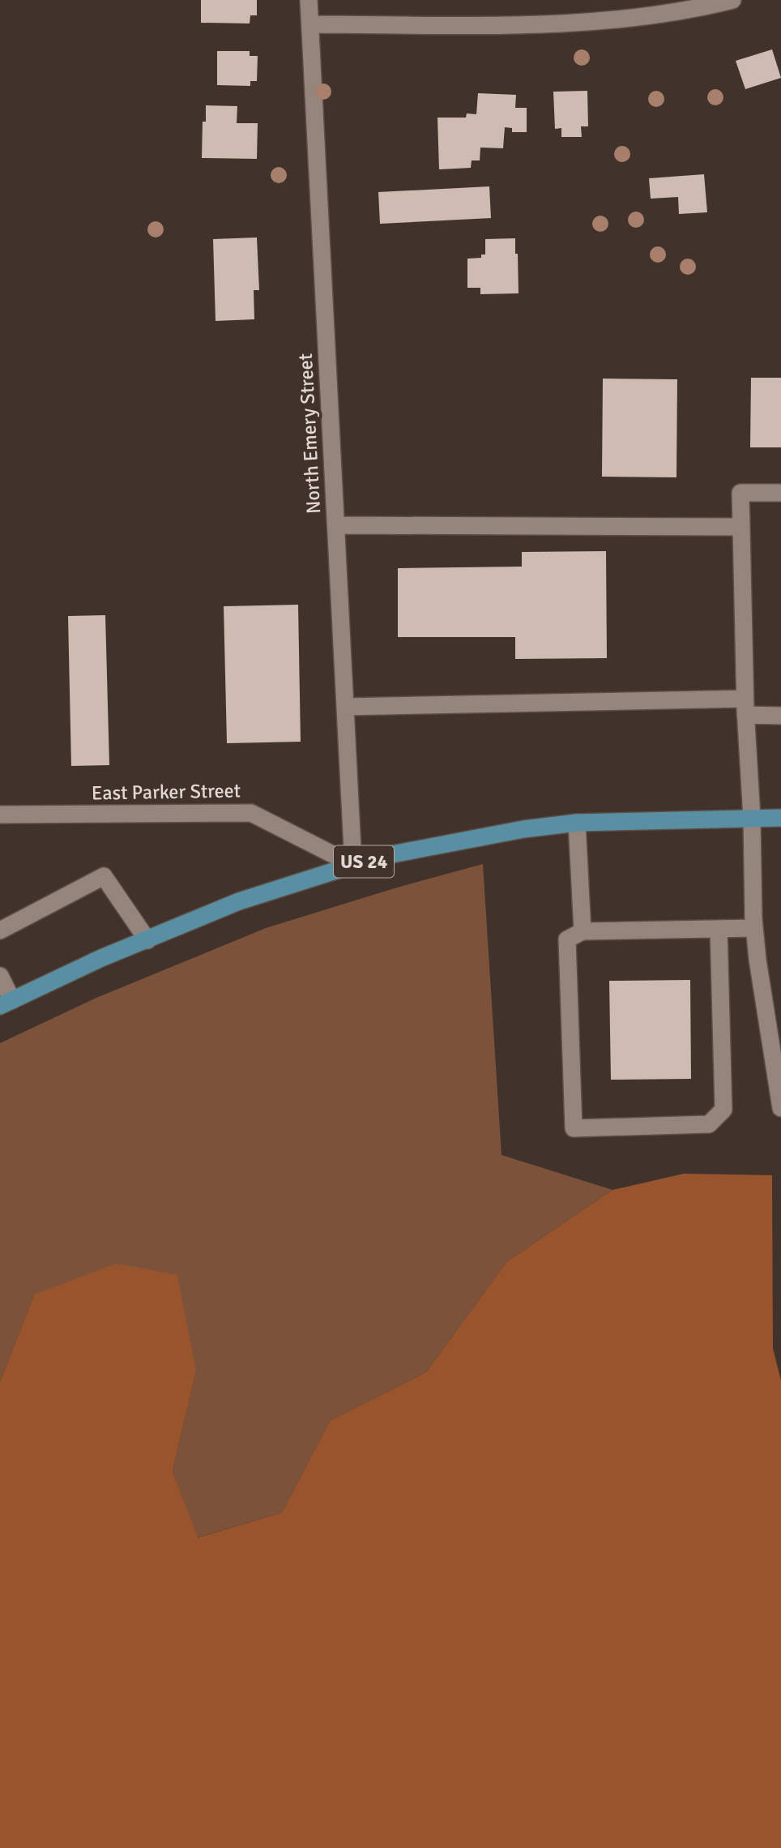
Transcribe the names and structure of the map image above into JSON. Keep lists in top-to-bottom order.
{
  "streets": {
    "main road": ["US 24"],
    "street": ["North Emery Street", "East Parker Street"]
  },
  "crossings": [
    ["North Emery Street", "East Parker Street"],
    ["North Emery Street", "US 24"],
    ["East Parker Street", "US 24"]
  ]
}
